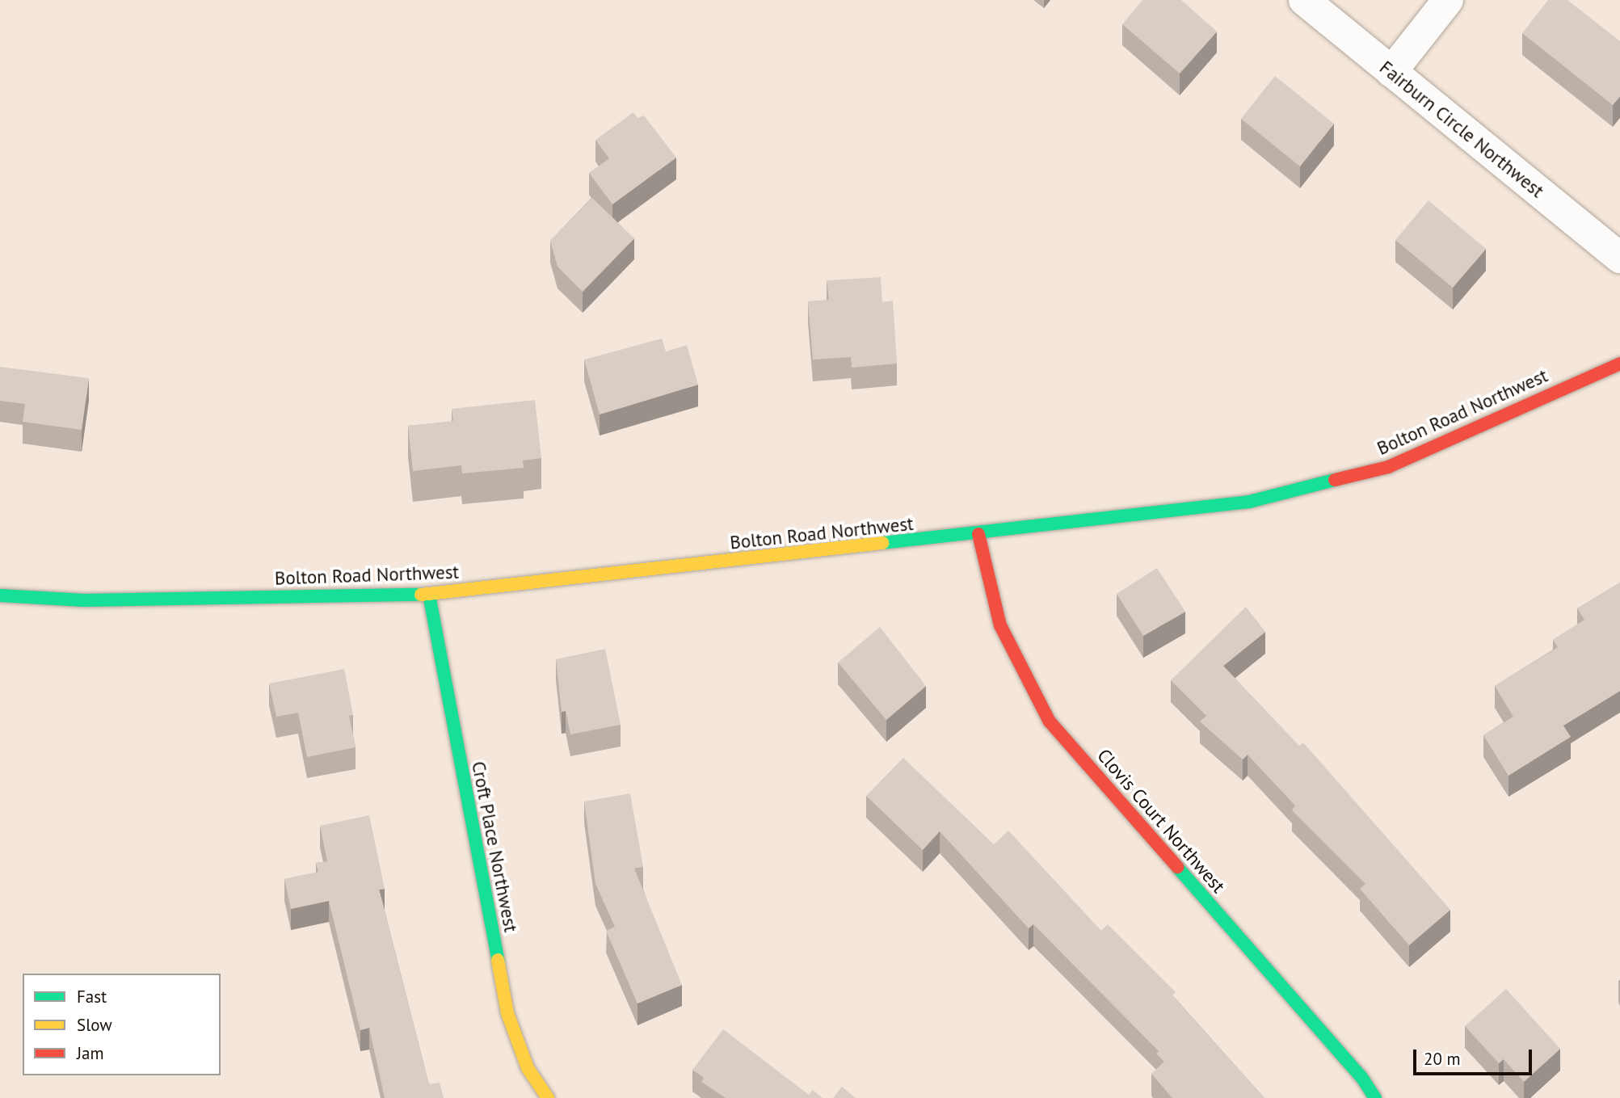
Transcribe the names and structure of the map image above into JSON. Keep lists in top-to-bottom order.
{
  "streets": {
    "street": [
      "Fairburn Circle Northwest",
      "Bolton Road Northwest",
      "Clovis Court Northwest",
      "Croft Place Northwest"
    ]
  },
  "crossings": [
    ["Bolton Road Northwest", "Clovis Court Northwest"],
    ["Bolton Road Northwest", "Croft Place Northwest"]
  ],
  "legend": ["Fast", "Slow", "Jam"],
  "scale_bar": "20 m"
}
